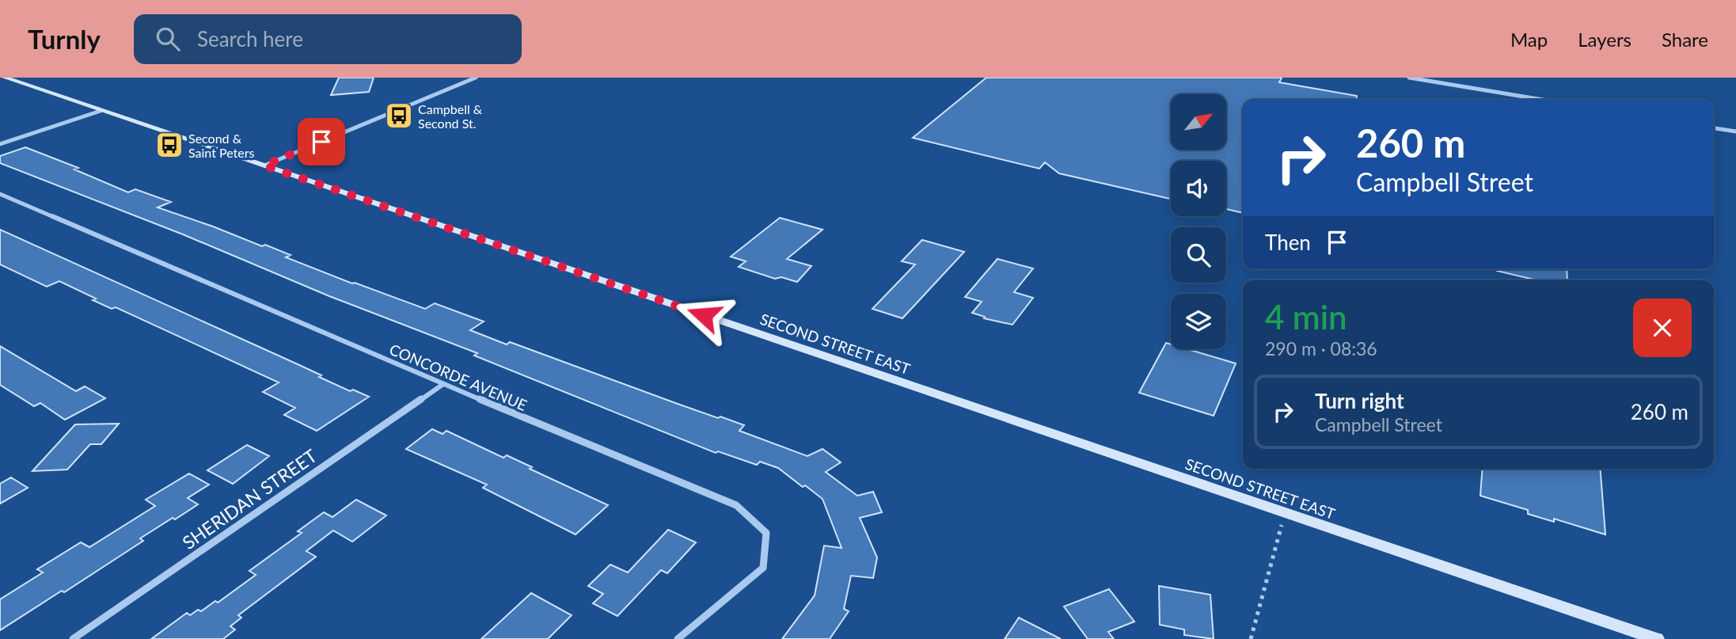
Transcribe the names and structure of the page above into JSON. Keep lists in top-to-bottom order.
{
  "streets": {
    "main road": ["SECOND STREET EAST"],
    "street": ["CONCORDE AVENUE", "SHERIDAN STREET"]
  },
  "crossings": [
    ["CONCORDE AVENUE", "SHERIDAN STREET"]
  ],
  "places": {
    "bus stop": ["Campbell & Second St.", "Second & Saint Peters"]
  },
  "north": "top right",
  "page": {
    "header": "Turnly",
    "search": "Search here",
    "nav": ["Map", "Layers", "Share"],
    "turn": ["260 m", "Campbell Street"],
    "then": "Then",
    "heading": ["4 min", "290 m · 08:36"],
    "list": [
      {
        "name": "Turn right",
        "note": "Campbell Street",
        "value": "260 m"
      }
    ]
  }
}
